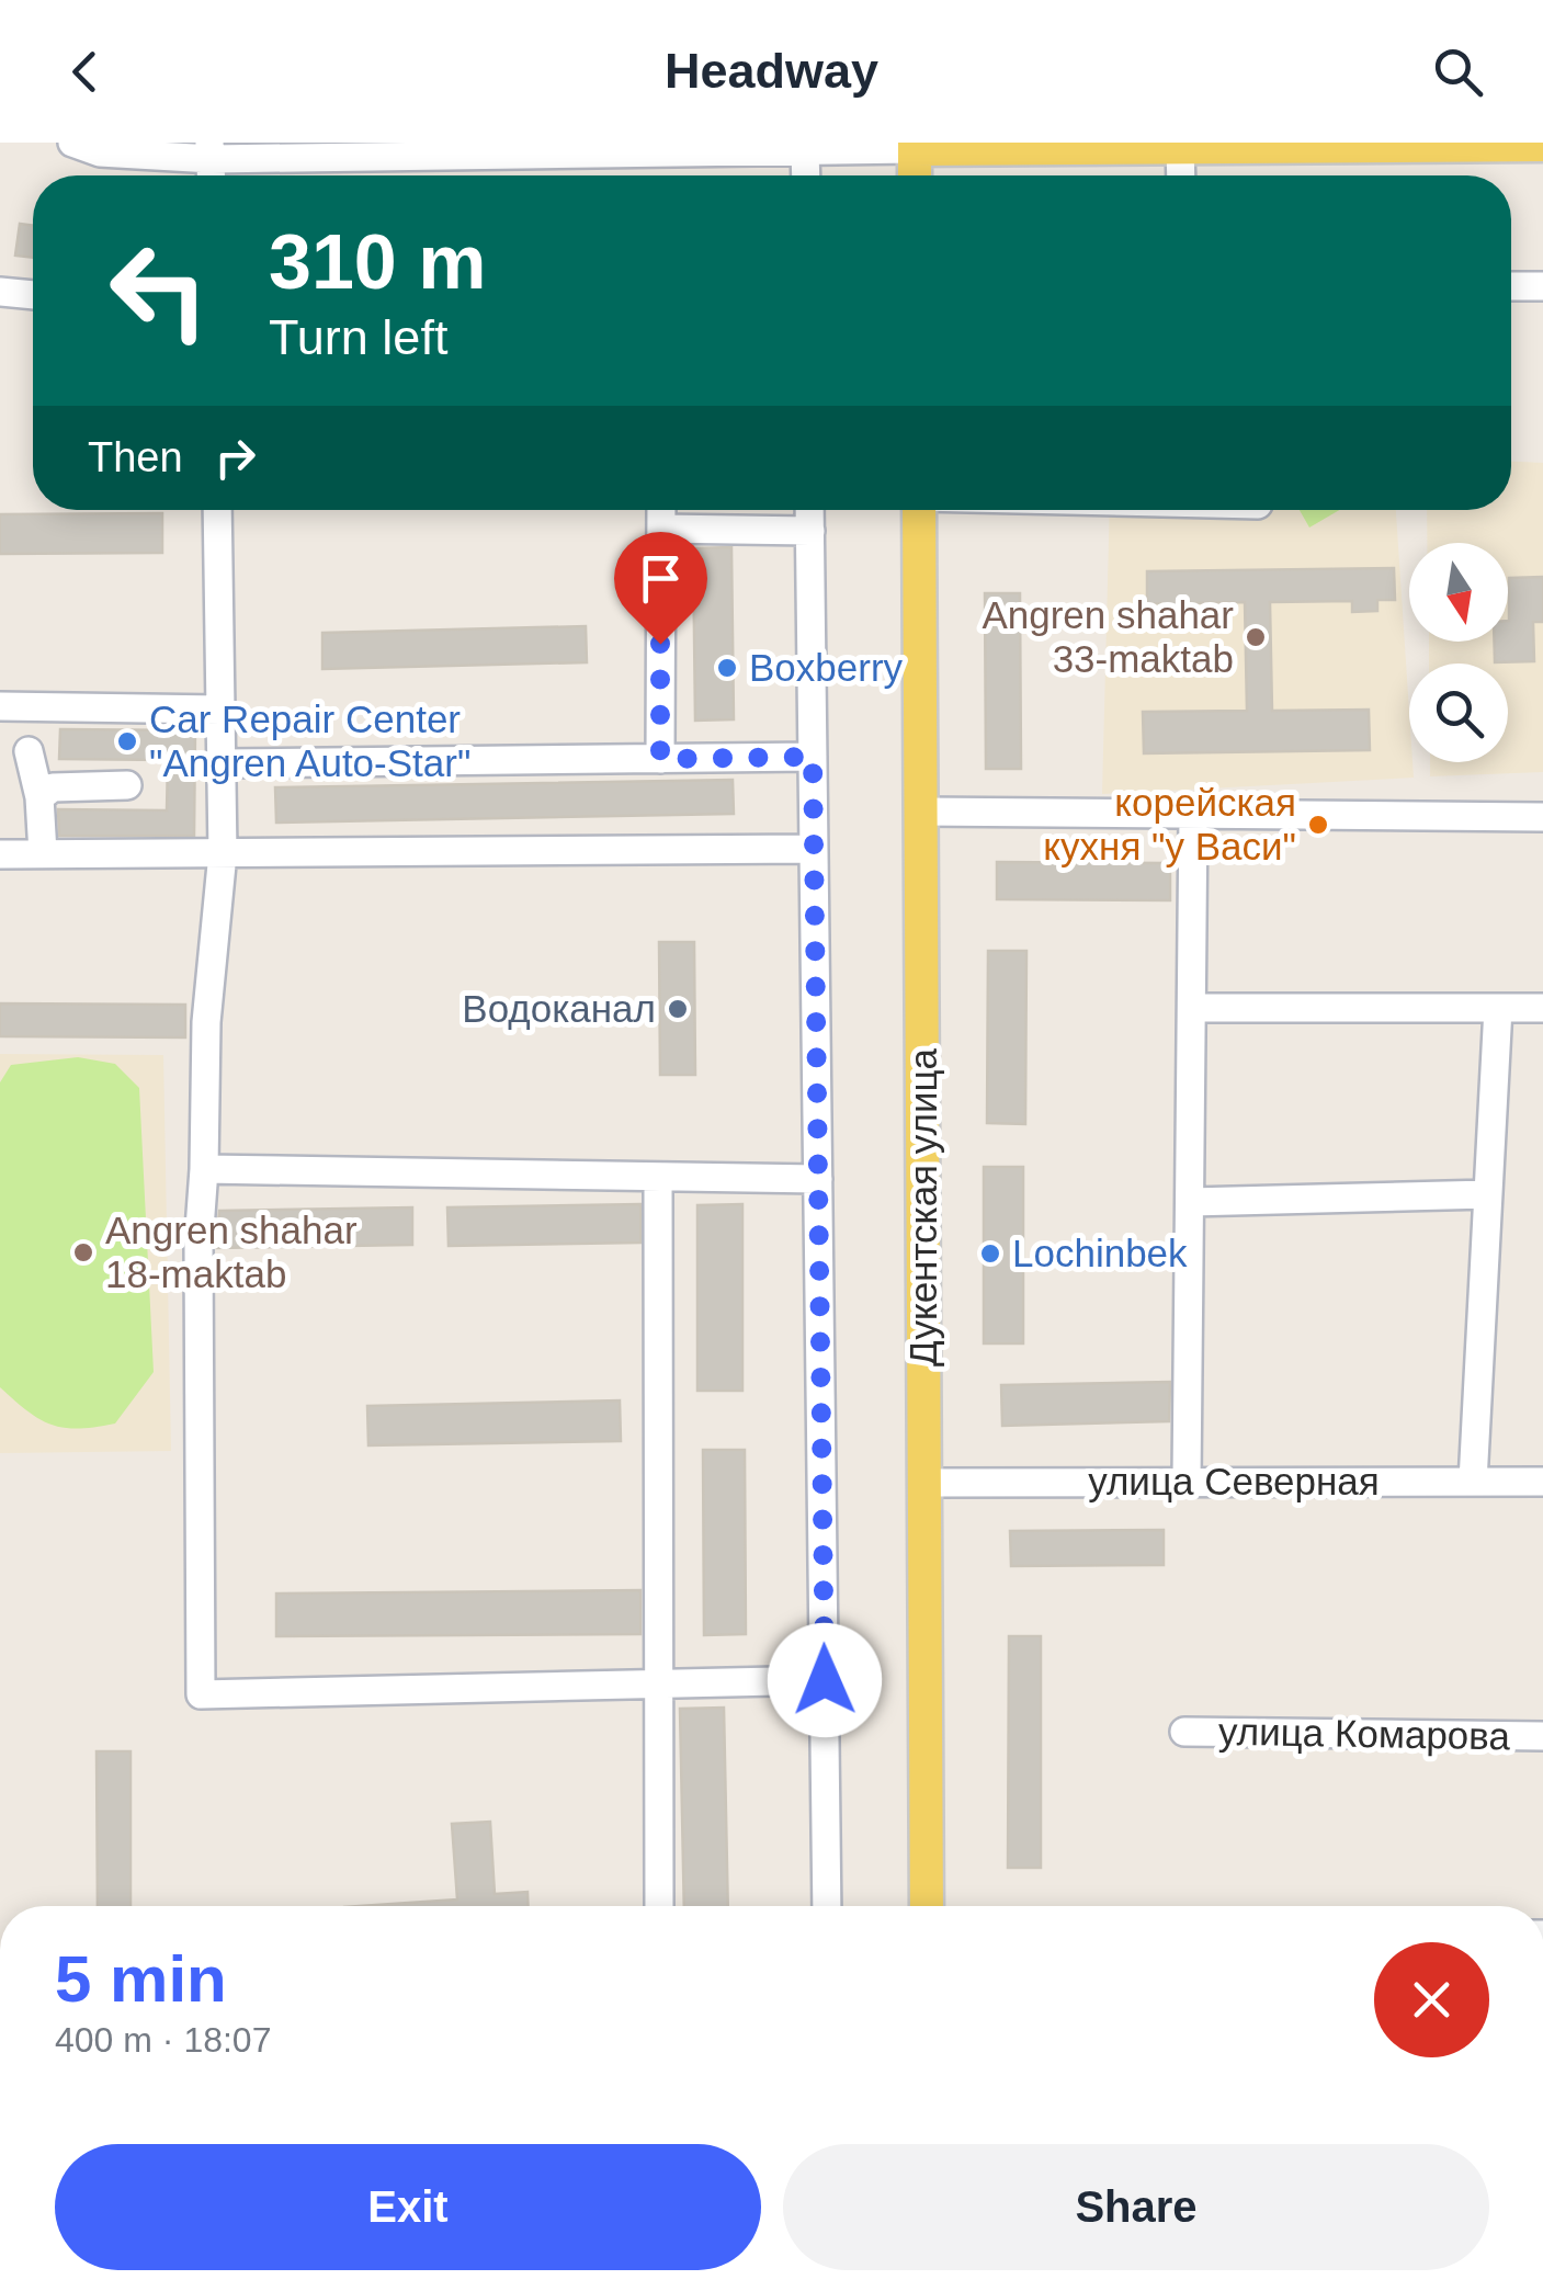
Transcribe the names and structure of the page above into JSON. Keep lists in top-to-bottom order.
{
  "streets": {
    "main road": ["Дукентская улица"],
    "street": ["улица Северная", "улица Комарова"]
  },
  "crossings": [
    ["Дукентская улица", "улица Северная"]
  ],
  "places": [
    "Angren shahar 33-maktab",
    "Boxberry",
    "Car Repair Center \"Angren Auto-Star\"",
    "корейская кухня \"у Васи\"",
    "Водоканал",
    "Angren shahar 18-maktab",
    "Lochinbek"
  ],
  "north": "bottom",
  "page": {
    "header": "Headway",
    "turn": ["310 m", "Turn left"],
    "then": "Then",
    "heading": ["5 min", "400 m · 18:07"],
    "buttons": ["Exit", "Share"]
  }
}
